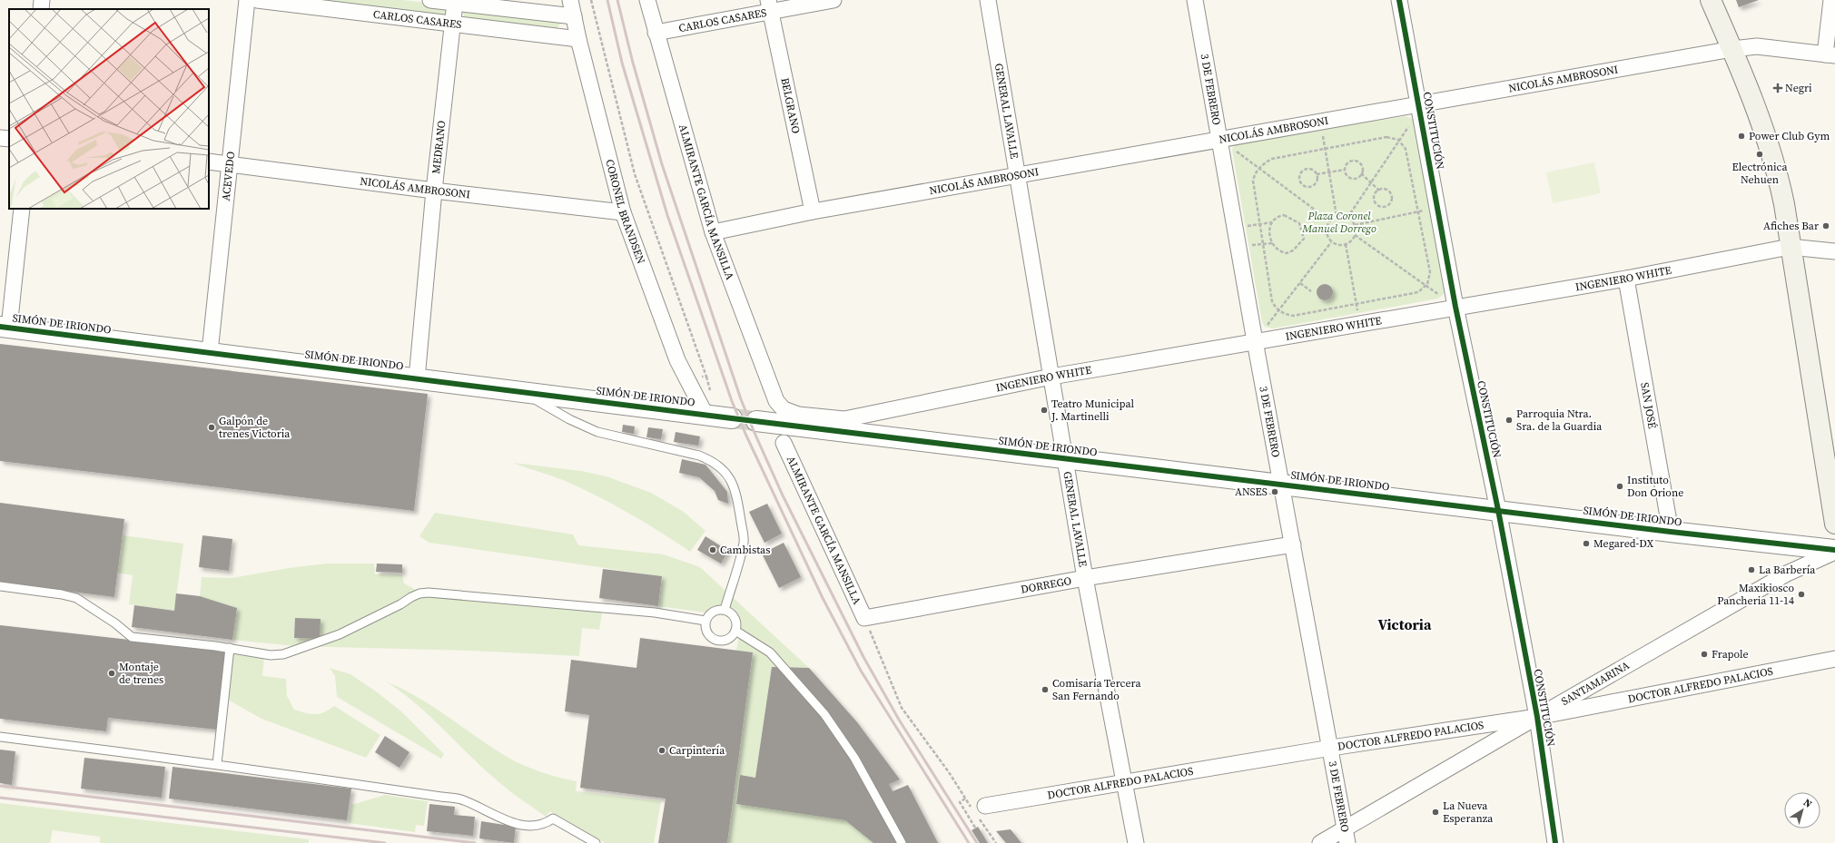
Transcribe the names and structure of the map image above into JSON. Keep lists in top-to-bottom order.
{
  "streets": {
    "street": [
      "CARLOS CASARES",
      "NICOLÁS AMBROSONI",
      "3 DE FEBRERO",
      "BELGRANO",
      "GENERAL LAVALLE",
      "CONSTITUCIÓN",
      "MEDRANO",
      "ACEVEDO",
      "ALMIRANTE GARCÍA MANSILLA",
      "CORONEL BRANDSEN",
      "INGENIERO WHITE",
      "SIMÓN DE IRIONDO",
      "SAN JOSÉ",
      "DORREGO",
      "SANTAMARINA",
      "DOCTOR ALFREDO PALACIOS"
    ]
  },
  "crossings": [
    ["CARLOS CASARES", "BELGRANO"],
    ["CARLOS CASARES", "MEDRANO"],
    ["CARLOS CASARES", "ALMIRANTE GARCÍA MANSILLA"],
    ["CARLOS CASARES", "CORONEL BRANDSEN"],
    ["NICOLÁS AMBROSONI", "3 DE FEBRERO"],
    ["NICOLÁS AMBROSONI", "BELGRANO"],
    ["NICOLÁS AMBROSONI", "GENERAL LAVALLE"],
    ["NICOLÁS AMBROSONI", "CONSTITUCIÓN"],
    ["NICOLÁS AMBROSONI", "MEDRANO"],
    ["NICOLÁS AMBROSONI", "ACEVEDO"],
    ["NICOLÁS AMBROSONI", "ALMIRANTE GARCÍA MANSILLA"],
    ["NICOLÁS AMBROSONI", "CORONEL BRANDSEN"],
    ["3 DE FEBRERO", "INGENIERO WHITE"],
    ["3 DE FEBRERO", "SIMÓN DE IRIONDO"],
    ["3 DE FEBRERO", "DORREGO"],
    ["3 DE FEBRERO", "SANTAMARINA"],
    ["3 DE FEBRERO", "DOCTOR ALFREDO PALACIOS"],
    ["GENERAL LAVALLE", "INGENIERO WHITE"],
    ["GENERAL LAVALLE", "SIMÓN DE IRIONDO"],
    ["GENERAL LAVALLE", "DORREGO"],
    ["GENERAL LAVALLE", "DOCTOR ALFREDO PALACIOS"],
    ["CONSTITUCIÓN", "INGENIERO WHITE"],
    ["CONSTITUCIÓN", "SIMÓN DE IRIONDO"],
    ["CONSTITUCIÓN", "SANTAMARINA"],
    ["CONSTITUCIÓN", "DOCTOR ALFREDO PALACIOS"],
    ["MEDRANO", "SIMÓN DE IRIONDO"],
    ["ACEVEDO", "SIMÓN DE IRIONDO"],
    ["ALMIRANTE GARCÍA MANSILLA", "SIMÓN DE IRIONDO"],
    ["ALMIRANTE GARCÍA MANSILLA", "DORREGO"],
    ["CORONEL BRANDSEN", "SIMÓN DE IRIONDO"],
    ["INGENIERO WHITE", "SIMÓN DE IRIONDO"],
    ["INGENIERO WHITE", "SAN JOSÉ"],
    ["SIMÓN DE IRIONDO", "SAN JOSÉ"],
    ["SIMÓN DE IRIONDO", "SANTAMARINA"],
    ["SANTAMARINA", "DOCTOR ALFREDO PALACIOS"]
  ],
  "districts": ["Victoria"],
  "parks": ["Plaza Coronel Manuel Dorrego"],
  "places": {
    "health": ["Negri"],
    "other": [
      "Power Club Gym",
      "Electrónica Nehuen",
      "Afiches Bar",
      "Teatro Municipal J. Martinelli",
      "Parroquia Ntra. Sra. de la Guardia",
      "Galpón de trenes Victoria",
      "Instituto Don Orione",
      "ANSES",
      "Megared-DX",
      "Cambistas",
      "La Barbería",
      "Maxikiosco Pancheria 11-14",
      "Frapole",
      "Montaje de trenes",
      "Comisaría Tercera San Fernando",
      "Carpintería",
      "La Nueva Esperanza"
    ]
  },
  "north": "top right"
}
